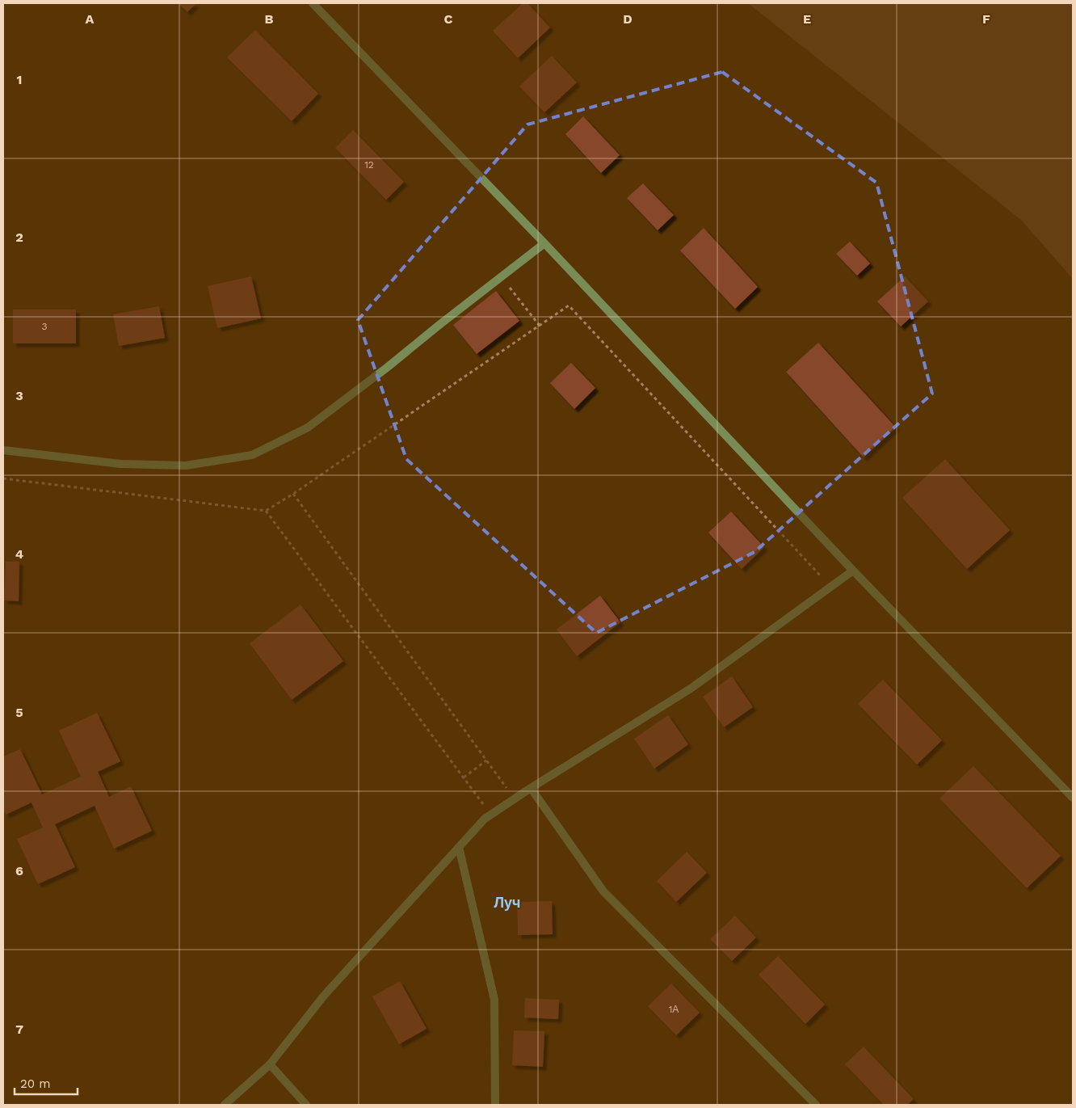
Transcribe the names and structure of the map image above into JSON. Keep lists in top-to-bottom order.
{
  "districts": ["Луч"],
  "house_numbers": ["12", "3", "1А"],
  "scale_bar": "20 m",
  "grid": {
    "columns": [
      "A",
      "B",
      "C",
      "D",
      "E",
      "F"
    ],
    "rows": [
      "1",
      "2",
      "3",
      "4",
      "5",
      "6",
      "7"
    ]
  }
}
